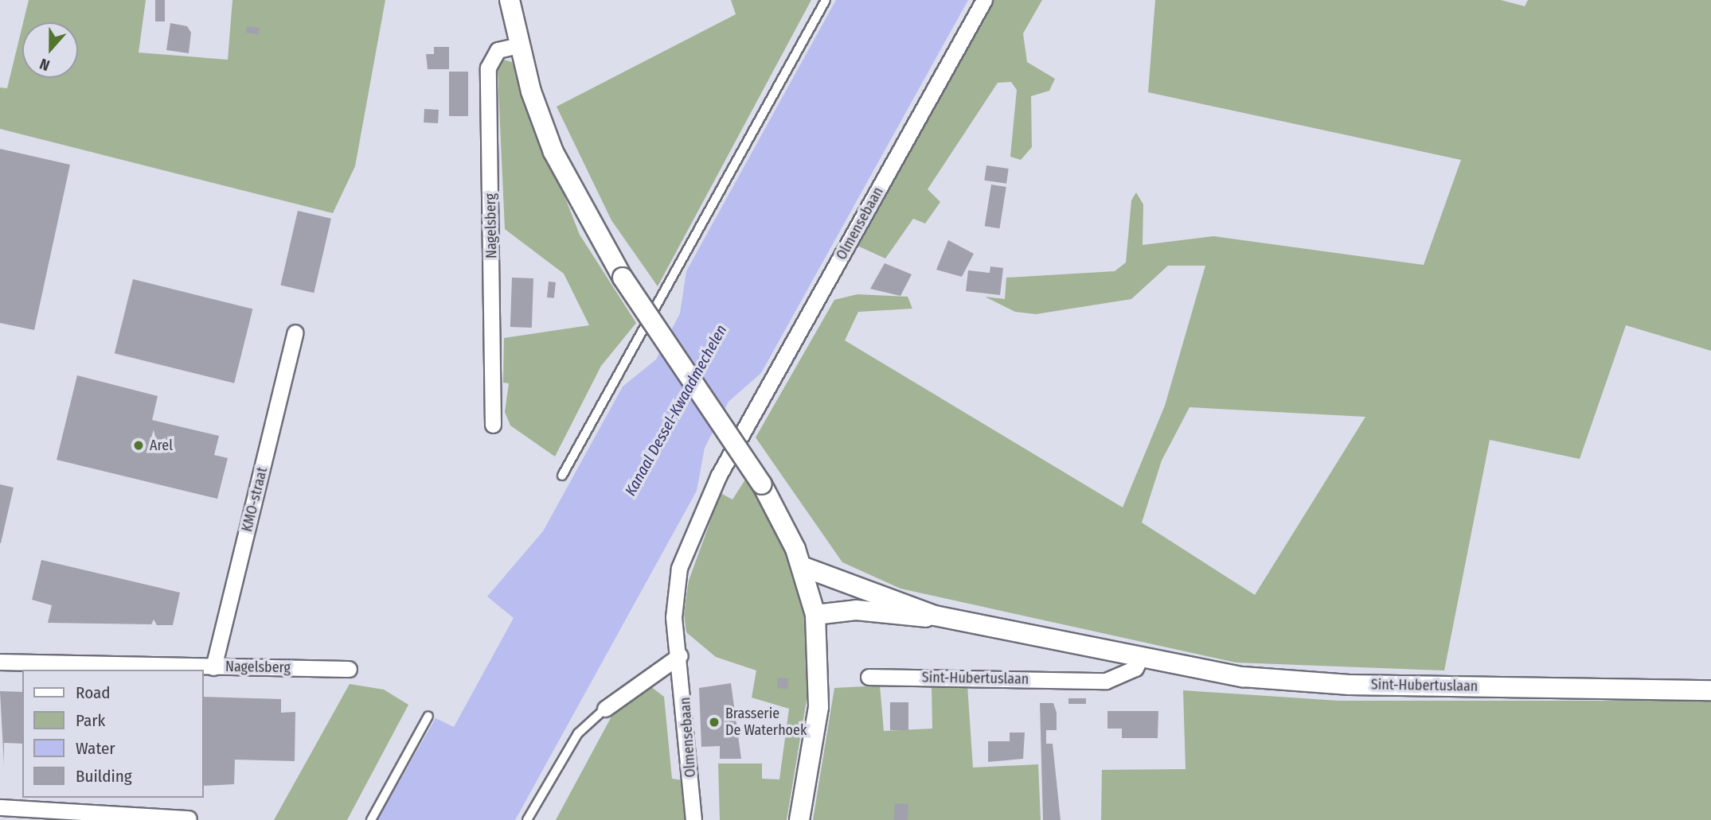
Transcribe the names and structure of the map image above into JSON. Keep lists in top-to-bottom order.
{
  "streets": {
    "street": [
      "Olmensebaan",
      "Nagelsberg",
      "KMO-straat",
      "Sint-Hubertuslaan"
    ]
  },
  "crossings": [
    ["Nagelsberg", "KMO-straat"]
  ],
  "water": ["Kanaal Dessel-Kwaadmechelen"],
  "places": ["Arel", "Brasserie De Waterhoek"],
  "legend": [
    "Road",
    "Park",
    "Water",
    "Building"
  ],
  "north": "bottom"
}
